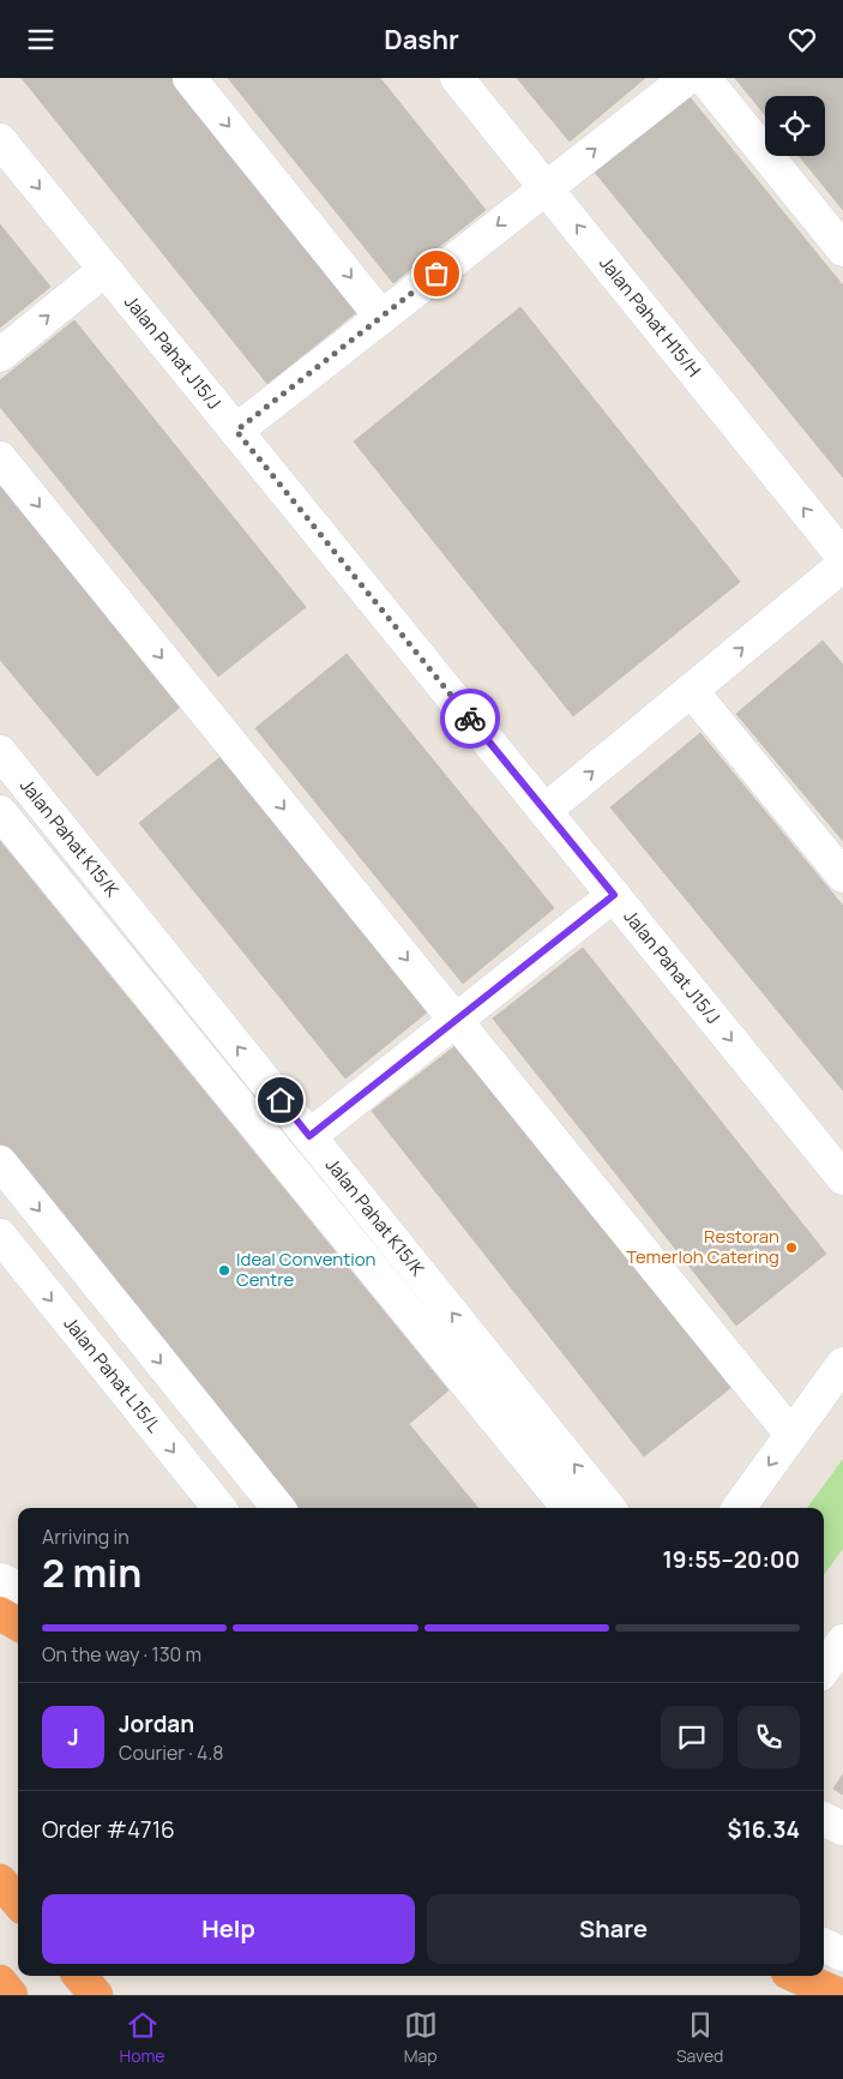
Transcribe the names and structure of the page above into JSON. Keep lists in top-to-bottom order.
{
  "streets": {
    "street": [
      "Jalan Pahat H15/H",
      "Jalan Pahat J15/J",
      "Jalan Pahat K15/K",
      "Jalan Pahat L15/L"
    ]
  },
  "places": ["Restoran Temerloh Catering", "Ideal Convention Centre"],
  "page": {
    "header": "Dashr",
    "heading": ["2 min", "Arriving in", "19:55–20:00"],
    "panel": [
      "Jordan",
      "Courier · 4.8",
      "Order #4716",
      "$16.34"
    ],
    "bar": "On the way · 130 m",
    "round": "J",
    "buttons": ["Help", "Share"],
    "tabs": ["Home", "Map", "Saved"]
  }
}
